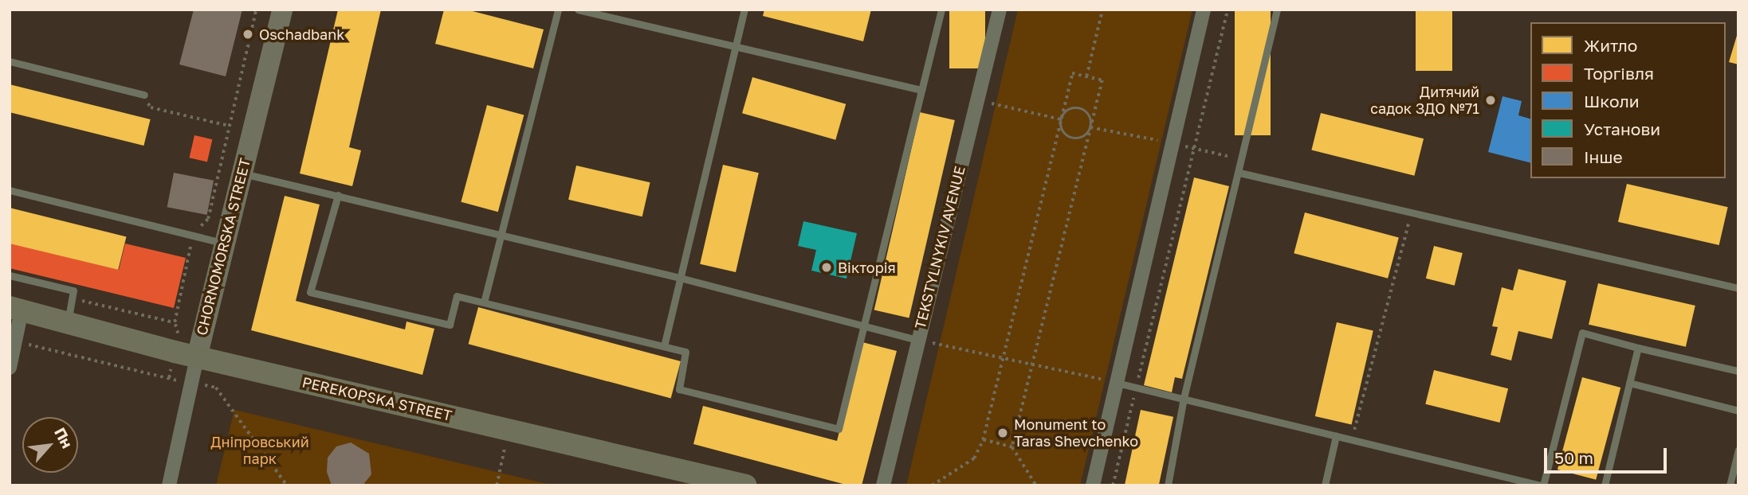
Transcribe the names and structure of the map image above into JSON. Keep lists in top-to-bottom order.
{
  "streets": {
    "main road": ["PEREKOPSKA STREET"],
    "street": ["CHORNOMORSKA STREET", "TEKSTYLNYKIV AVENUE"]
  },
  "crossings": [
    ["CHORNOMORSKA STREET", "PEREKOPSKA STREET"]
  ],
  "parks": ["Дніпровський парк"],
  "places": [
    "Oschadbank",
    "Дитячий садок ЗДО №71",
    "Вікторія",
    "Monument to Taras Shevchenko"
  ],
  "legend": [
    "Житло",
    "Торгівля",
    "Школи",
    "Установи",
    "Інше"
  ],
  "scale_bar": "50 m",
  "north": "top right"
}
